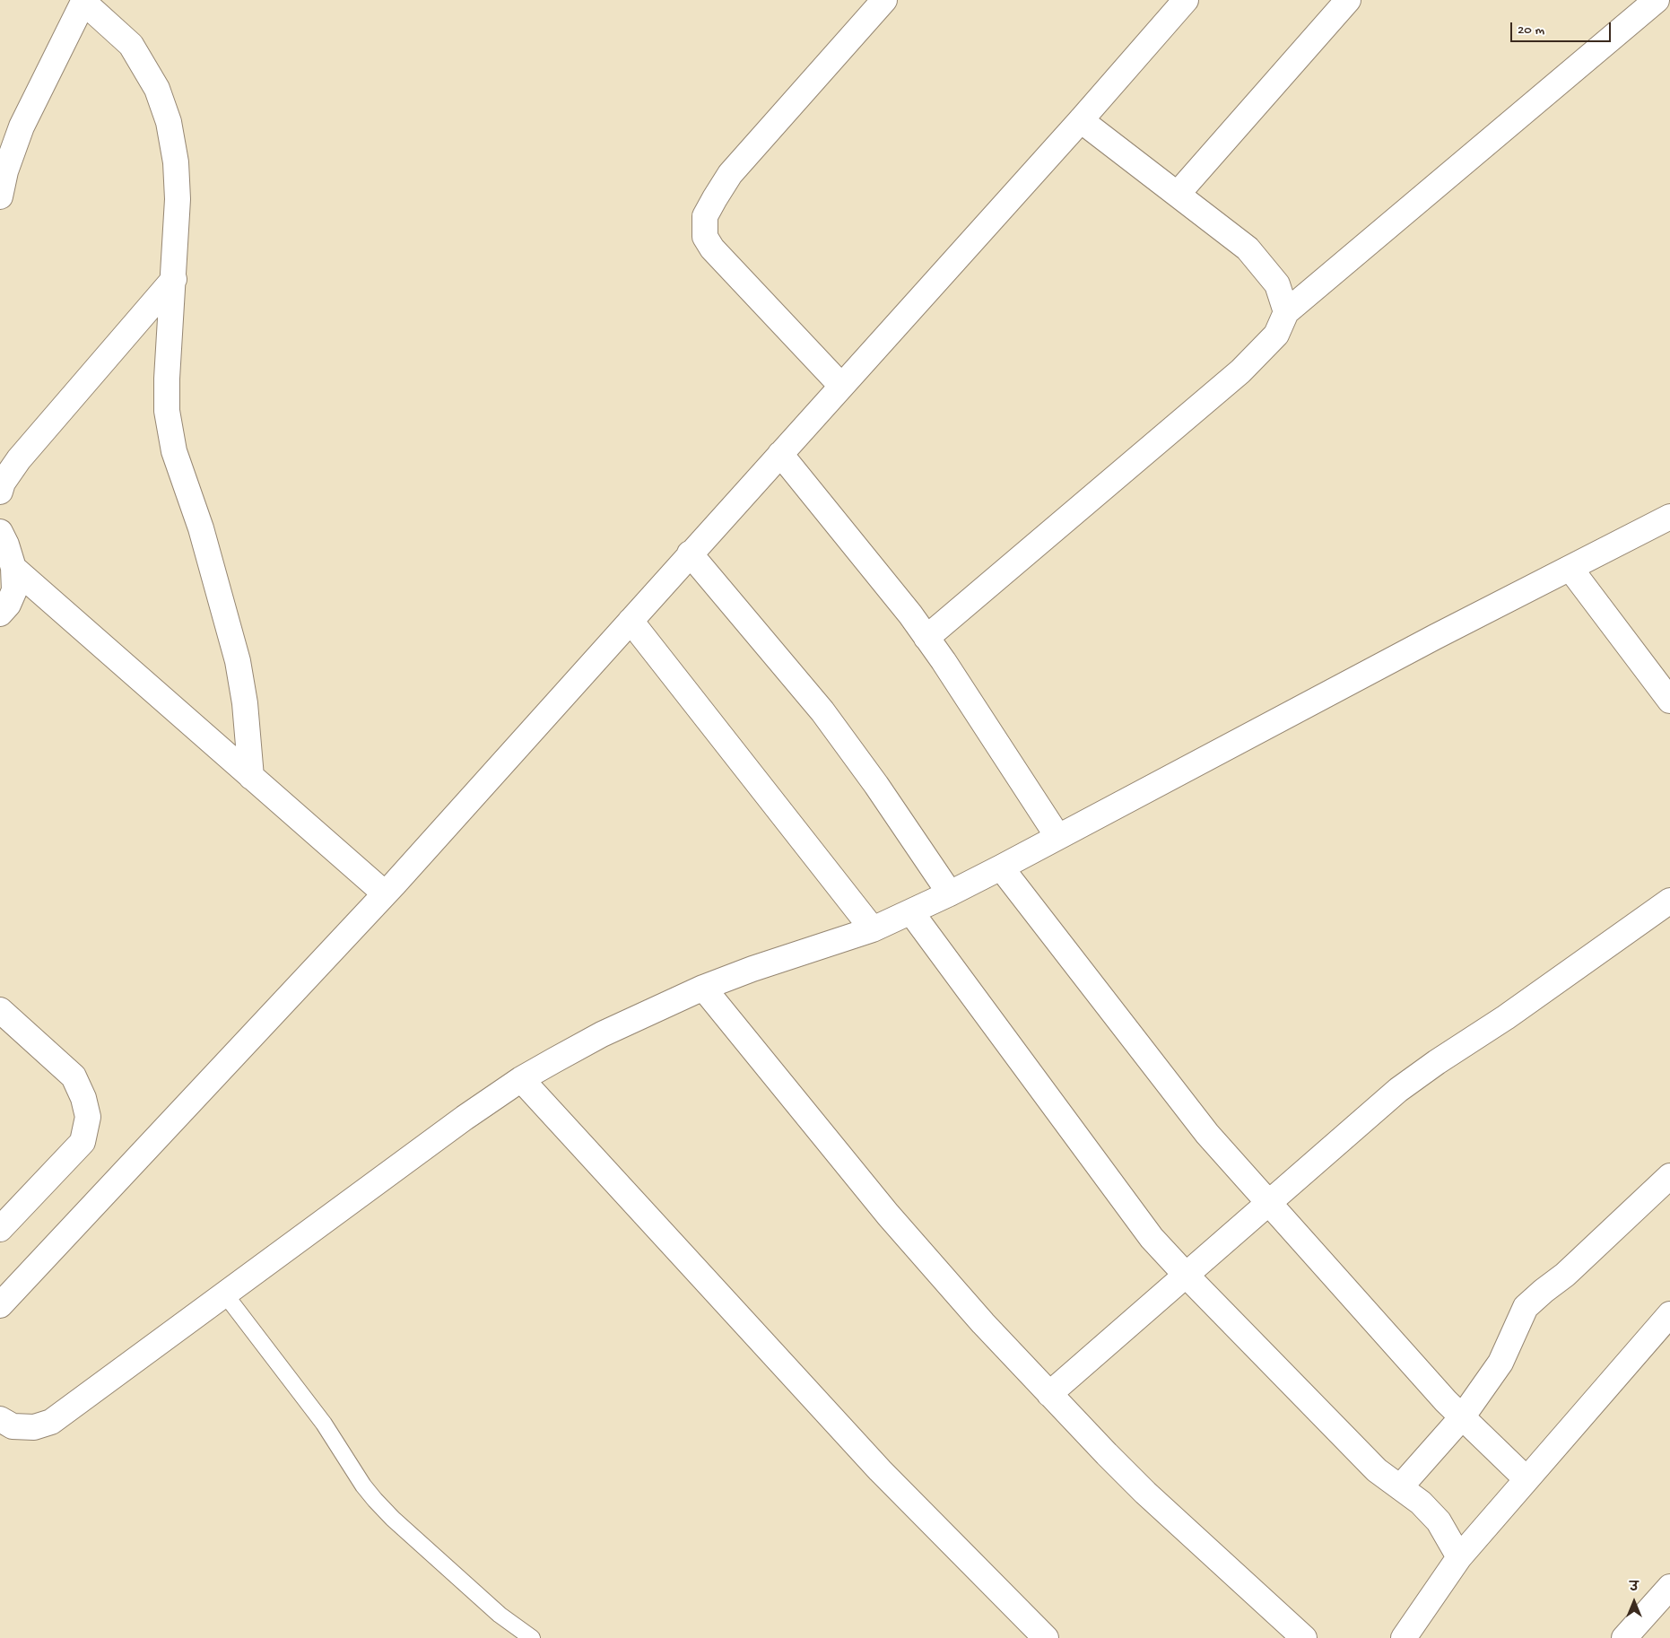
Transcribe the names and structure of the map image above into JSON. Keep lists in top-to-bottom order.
{
  "scale_bar": "20 m",
  "north": "top"
}
